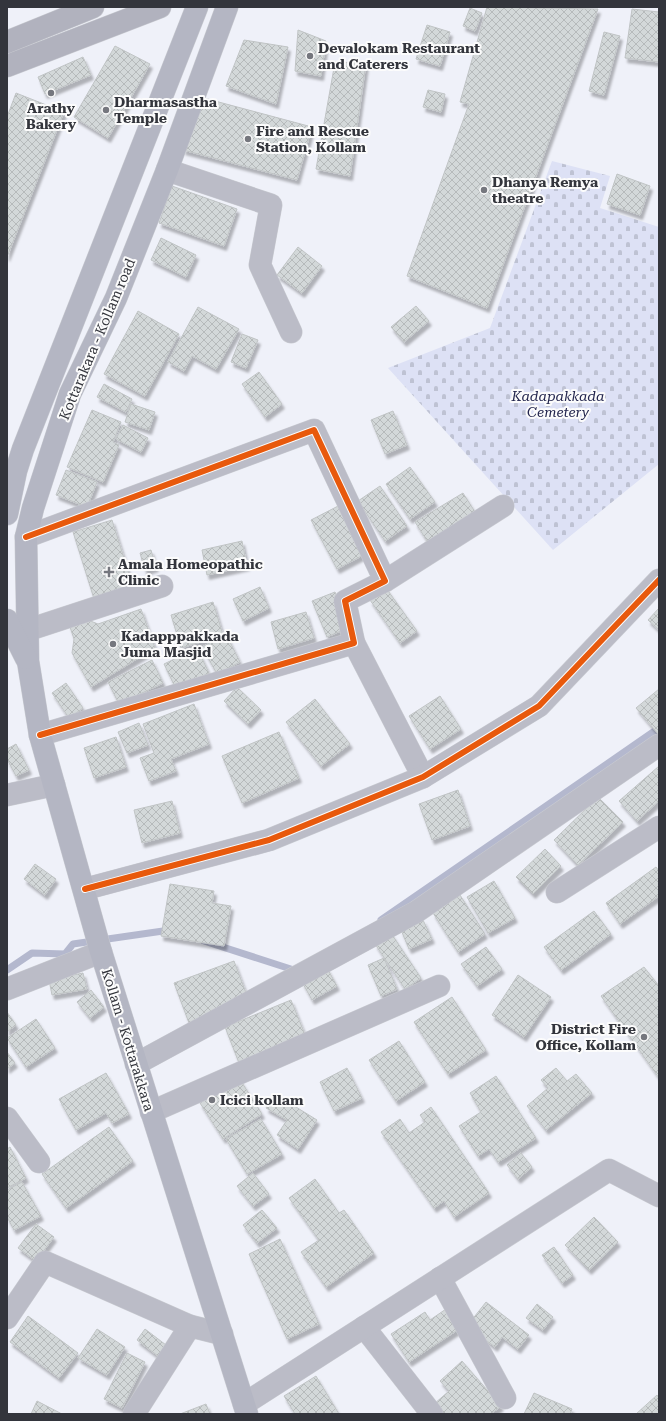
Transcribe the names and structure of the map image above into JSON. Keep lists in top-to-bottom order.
{
  "streets": {
    "main road": ["Kottarakara - Kollam road", "Kollam - Kottarakkara"]
  },
  "crossings": [
    ["Kottarakara - Kollam road", "Kollam - Kottarakkara"]
  ],
  "parks": ["Kadapakkada Cemetery"],
  "places": {
    "other": [
      "Devalokam Restaurant and Caterers",
      "Arathy Bakery",
      "Dharmasastha Temple",
      "Fire and Rescue Station, Kollam",
      "Dhanya Remya theatre",
      "Kadapppakkada Juma Masjid",
      "District Fire Office, Kollam",
      "Icici kollam"
    ],
    "health": ["Amala Homeopathic Clinic"]
  }
}
